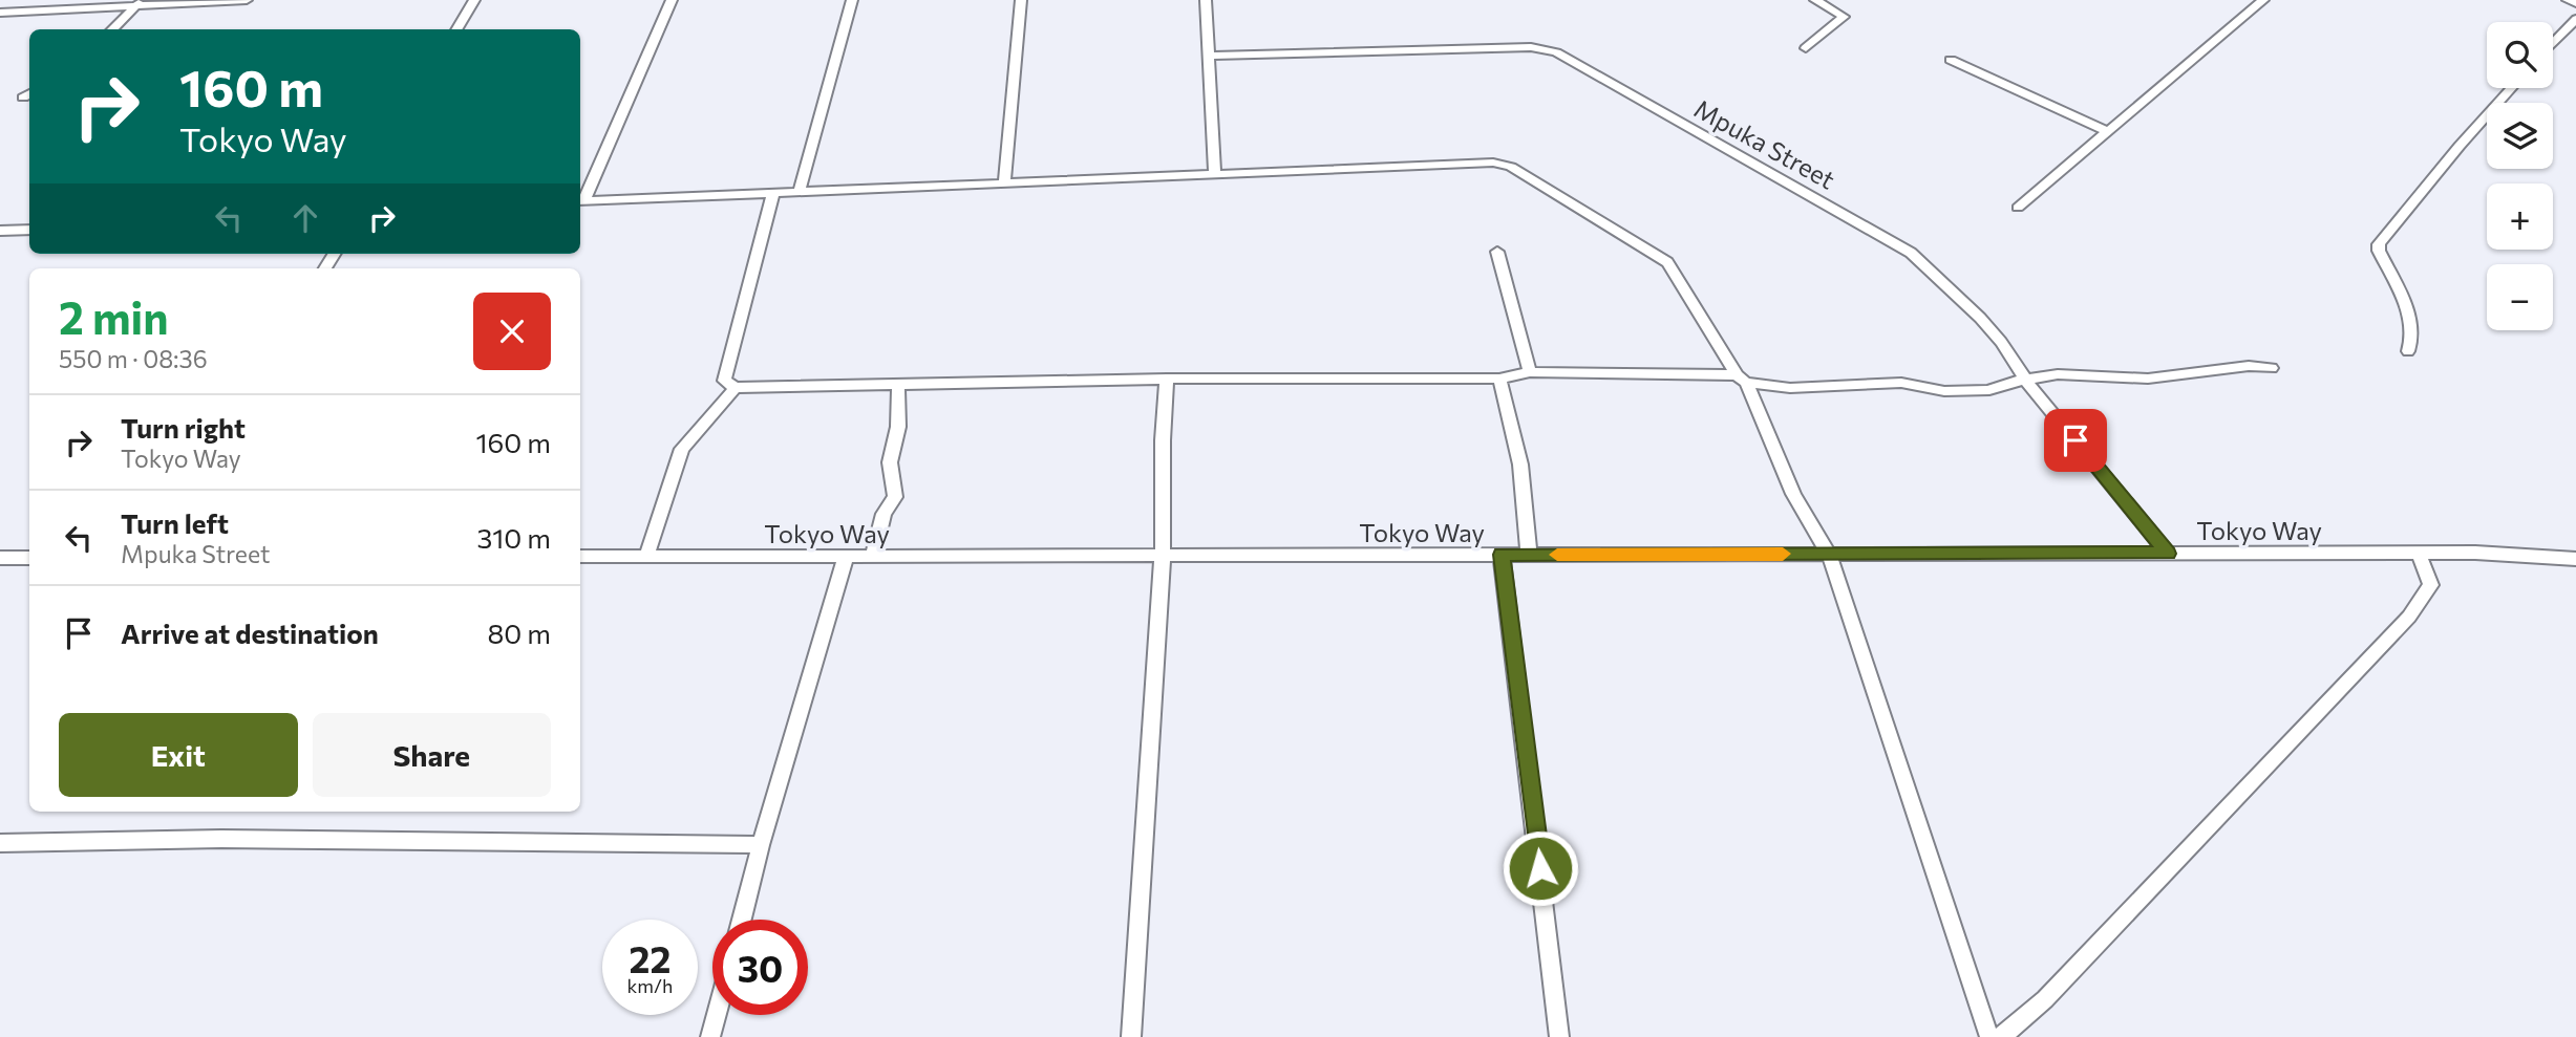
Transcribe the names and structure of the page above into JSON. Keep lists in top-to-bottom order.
{
  "streets": {
    "street": ["Mpuka Street", "Tokyo Way"]
  },
  "crossings": [
    ["Mpuka Street", "Tokyo Way"]
  ],
  "page": {
    "map_buttons": ["+", "−"],
    "turn": ["160 m", "Tokyo Way"],
    "heading": ["2 min", "550 m · 08:36"],
    "list": [
      {
        "name": "Turn right",
        "note": "Tokyo Way",
        "value": "160 m"
      },
      {
        "name": "Turn left",
        "note": "Mpuka Street",
        "value": "310 m"
      },
      {
        "name": "Arrive at destination",
        "value": "80 m"
      }
    ],
    "buttons": ["Exit", "Share"],
    "speed": "22 km/h",
    "limit": "30"
  }
}
